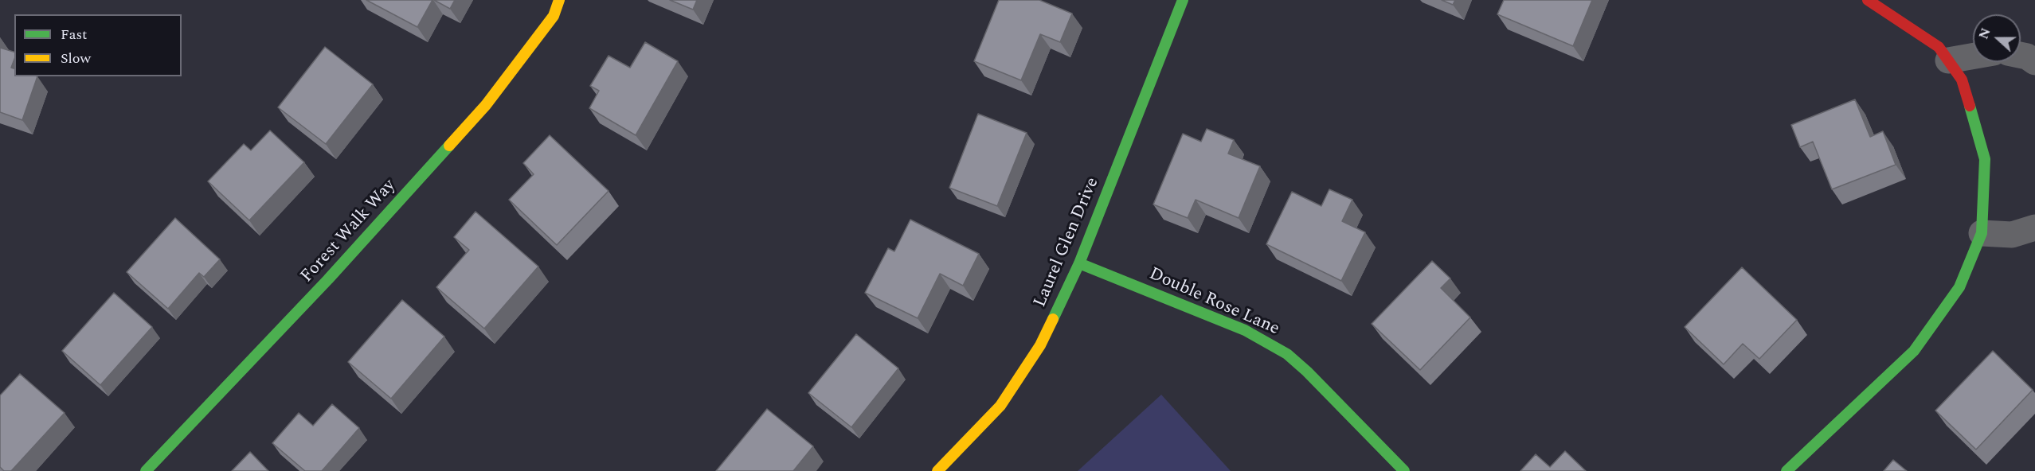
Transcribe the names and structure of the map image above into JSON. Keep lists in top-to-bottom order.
{
  "streets": {
    "street": ["Forest Walk Way", "Laurel Glen Drive", "Double Rose Lane"]
  },
  "crossings": [
    ["Laurel Glen Drive", "Double Rose Lane"]
  ],
  "legend": ["Fast", "Slow"],
  "north": "left"
}
